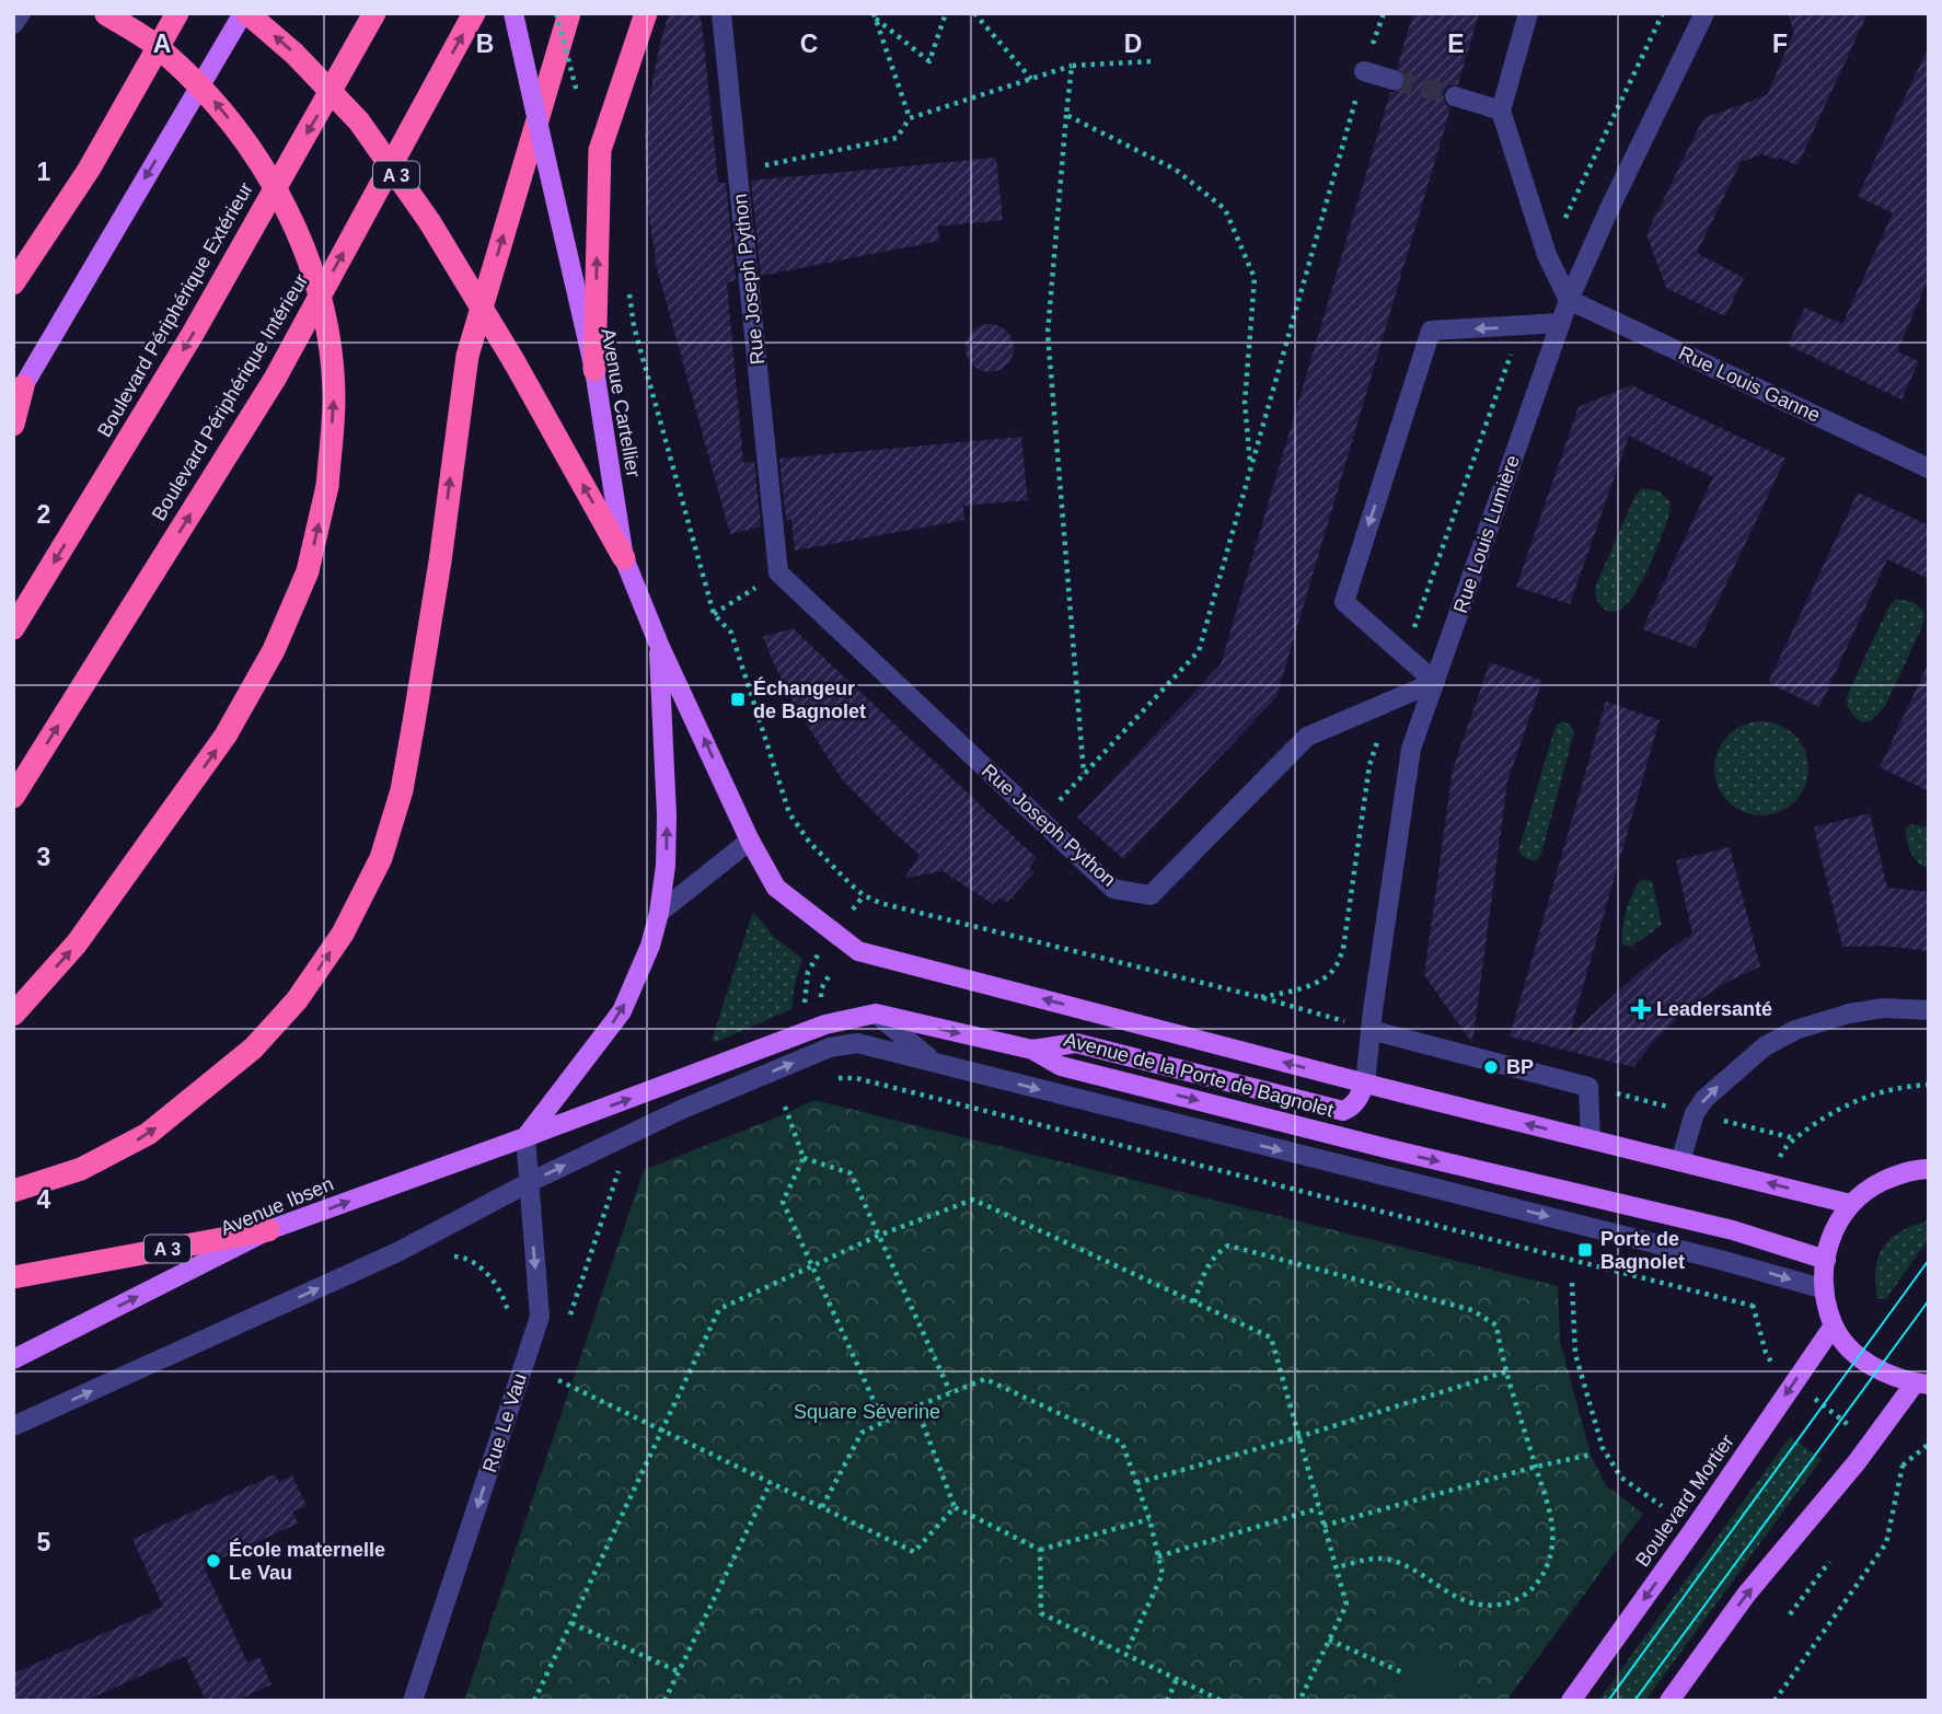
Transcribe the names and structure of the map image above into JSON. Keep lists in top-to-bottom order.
{
  "streets": {
    "highway": ["A 3", "Boulevard Périphérique Extérieur", "Boulevard Périphérique Intérieur"],
    "main road": [
      "Avenue Cartellier",
      "Avenue de la Porte de Bagnolet",
      "Avenue Ibsen",
      "Boulevard Mortier"
    ],
    "street": [
      "Rue Joseph Python",
      "Rue Louis Ganne",
      "Rue Louis Lumière",
      "Rue Le Vau"
    ]
  },
  "crossings": [
    ["A 3", "Avenue Cartellier"],
    ["A 3", "Avenue Ibsen"],
    ["Rue Joseph Python", "Rue Louis Lumière"],
    ["Rue Louis Ganne", "Rue Louis Lumière"],
    ["Avenue Cartellier", "Avenue de la Porte de Bagnolet"],
    ["Rue Louis Lumière", "Avenue de la Porte de Bagnolet"],
    ["Avenue de la Porte de Bagnolet", "Avenue Ibsen"],
    ["Avenue de la Porte de Bagnolet", "Rue Le Vau"],
    ["Avenue Ibsen", "Rue Le Vau"]
  ],
  "one_way": ["Avenue Ibsen", "Rue Le Vau"],
  "parks": ["Square Séverine"],
  "places": {
    "transit": ["Échangeur de Bagnolet", "Porte de Bagnolet"],
    "health": ["Leadersanté"],
    "other": ["BP", "École maternelle Le Vau"]
  },
  "grid": {
    "columns": [
      "A",
      "B",
      "C",
      "D",
      "E",
      "F"
    ],
    "rows": [
      "1",
      "2",
      "3",
      "4",
      "5"
    ]
  }
}
